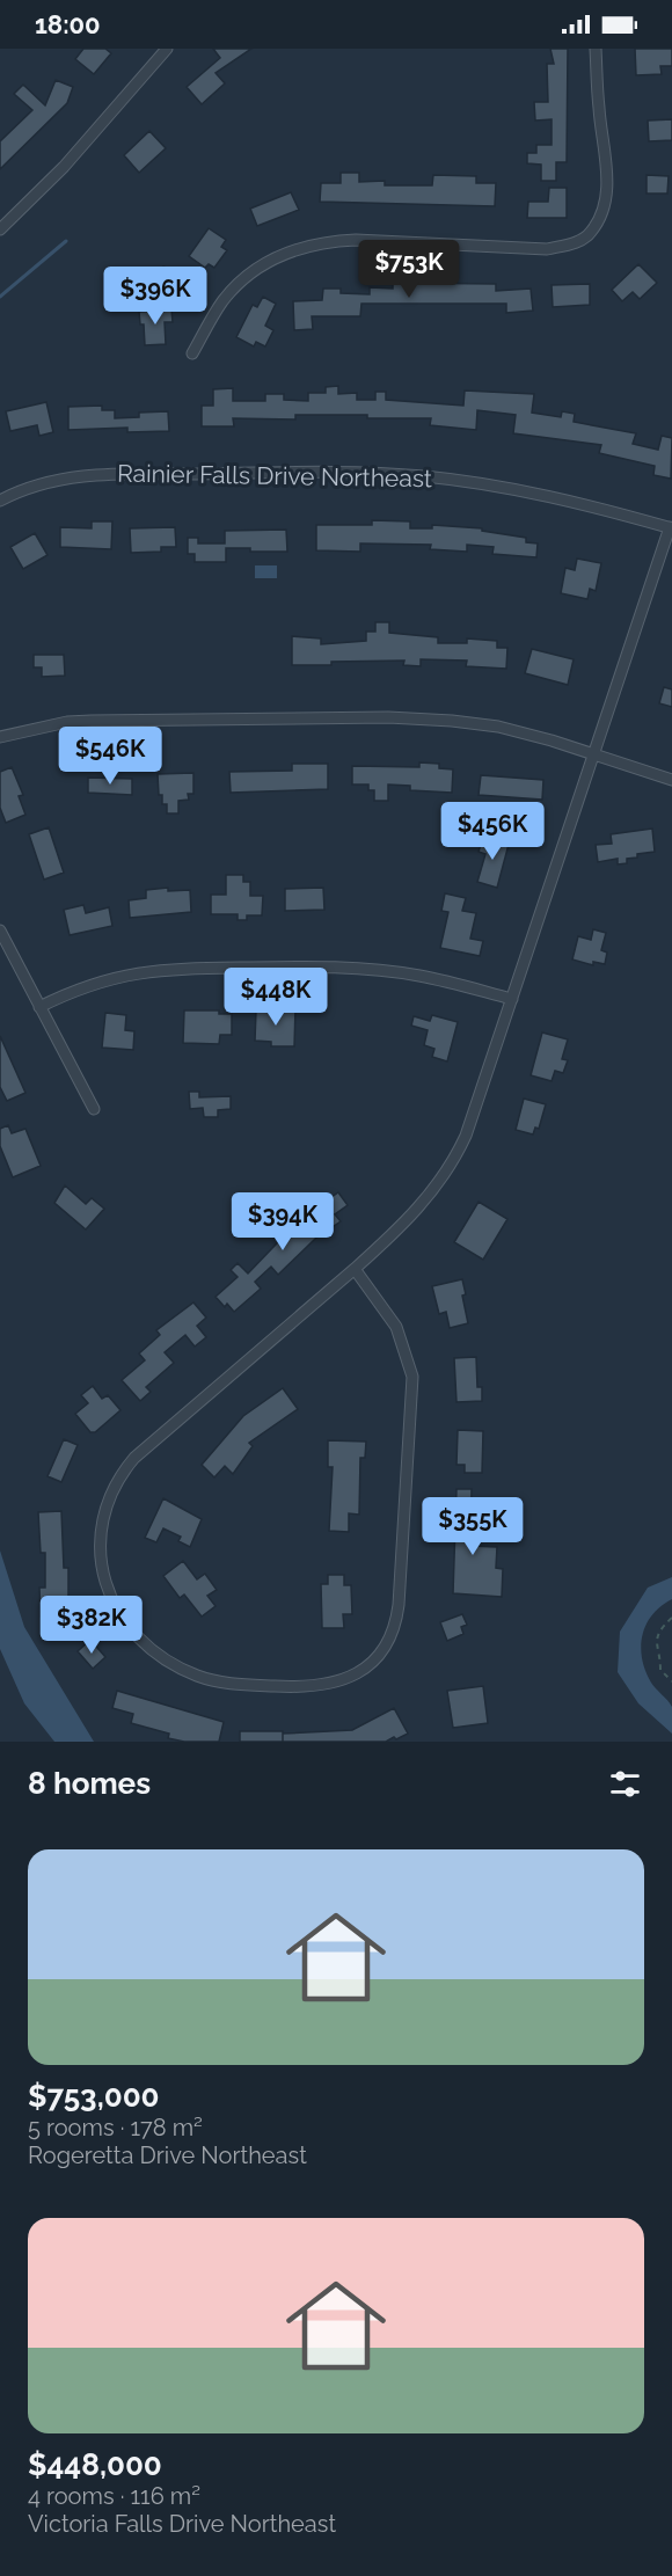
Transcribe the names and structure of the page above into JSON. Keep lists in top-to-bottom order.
{
  "streets": {
    "street": ["Rainier Falls Drive Northeast"]
  },
  "page": {
    "status": "18:00",
    "price": [
      "$753K",
      "$396K",
      "$546K",
      "$456K",
      "$448K",
      "$394K",
      "$355K",
      "$382K"
    ],
    "heading": "8 homes",
    "list": [
      {
        "name": "$753,000",
        "note": "5 rooms · 178 m² · Rogeretta Drive Northeast"
      },
      {
        "name": "$448,000",
        "note": "4 rooms · 116 m² · Victoria Falls Drive Northeast"
      }
    ]
  }
}
